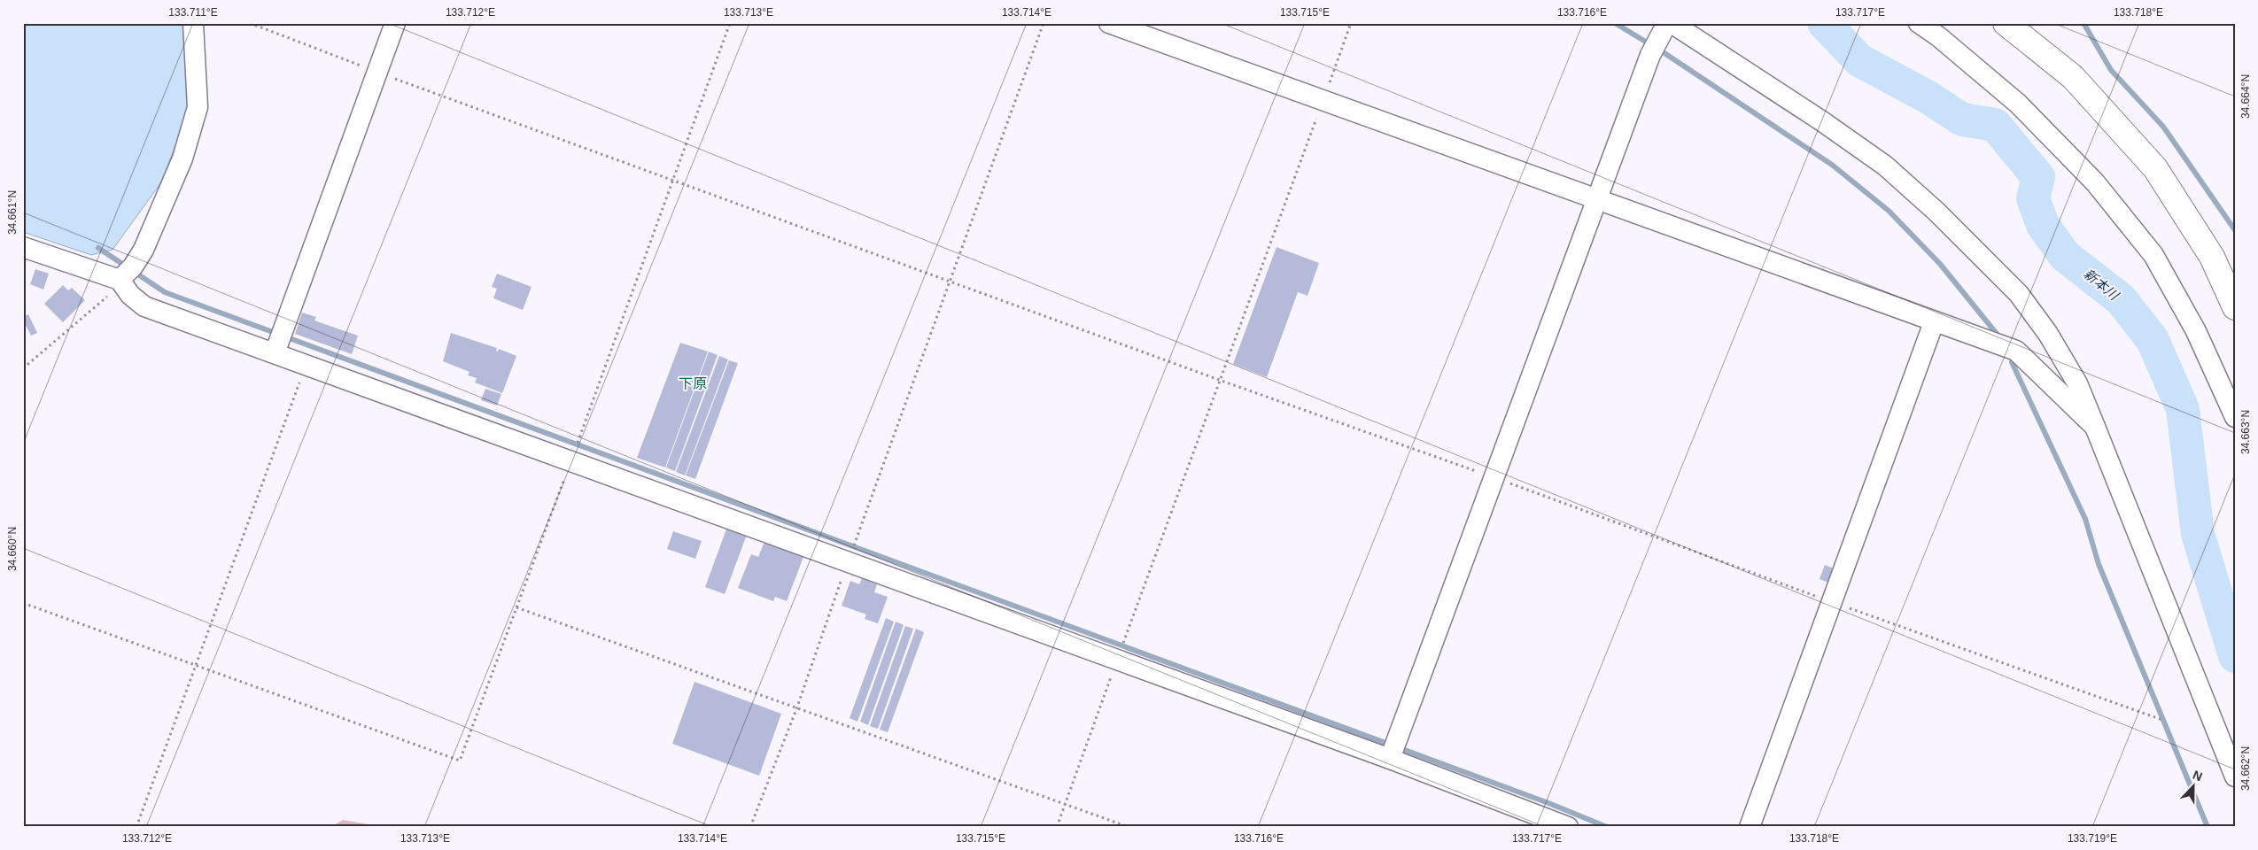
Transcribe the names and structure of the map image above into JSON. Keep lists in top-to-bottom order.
{
  "districts": ["下原"],
  "water": ["新本川"],
  "north": "top",
  "coordinates": [
    "133.711°E",
    "133.712°E",
    "133.713°E",
    "133.714°E",
    "133.715°E",
    "133.716°E",
    "133.717°E",
    "133.718°E",
    "34.664°N",
    "34.661°N",
    "34.663°N",
    "34.660°N",
    "34.662°N",
    "133.719°E"
  ]
}
